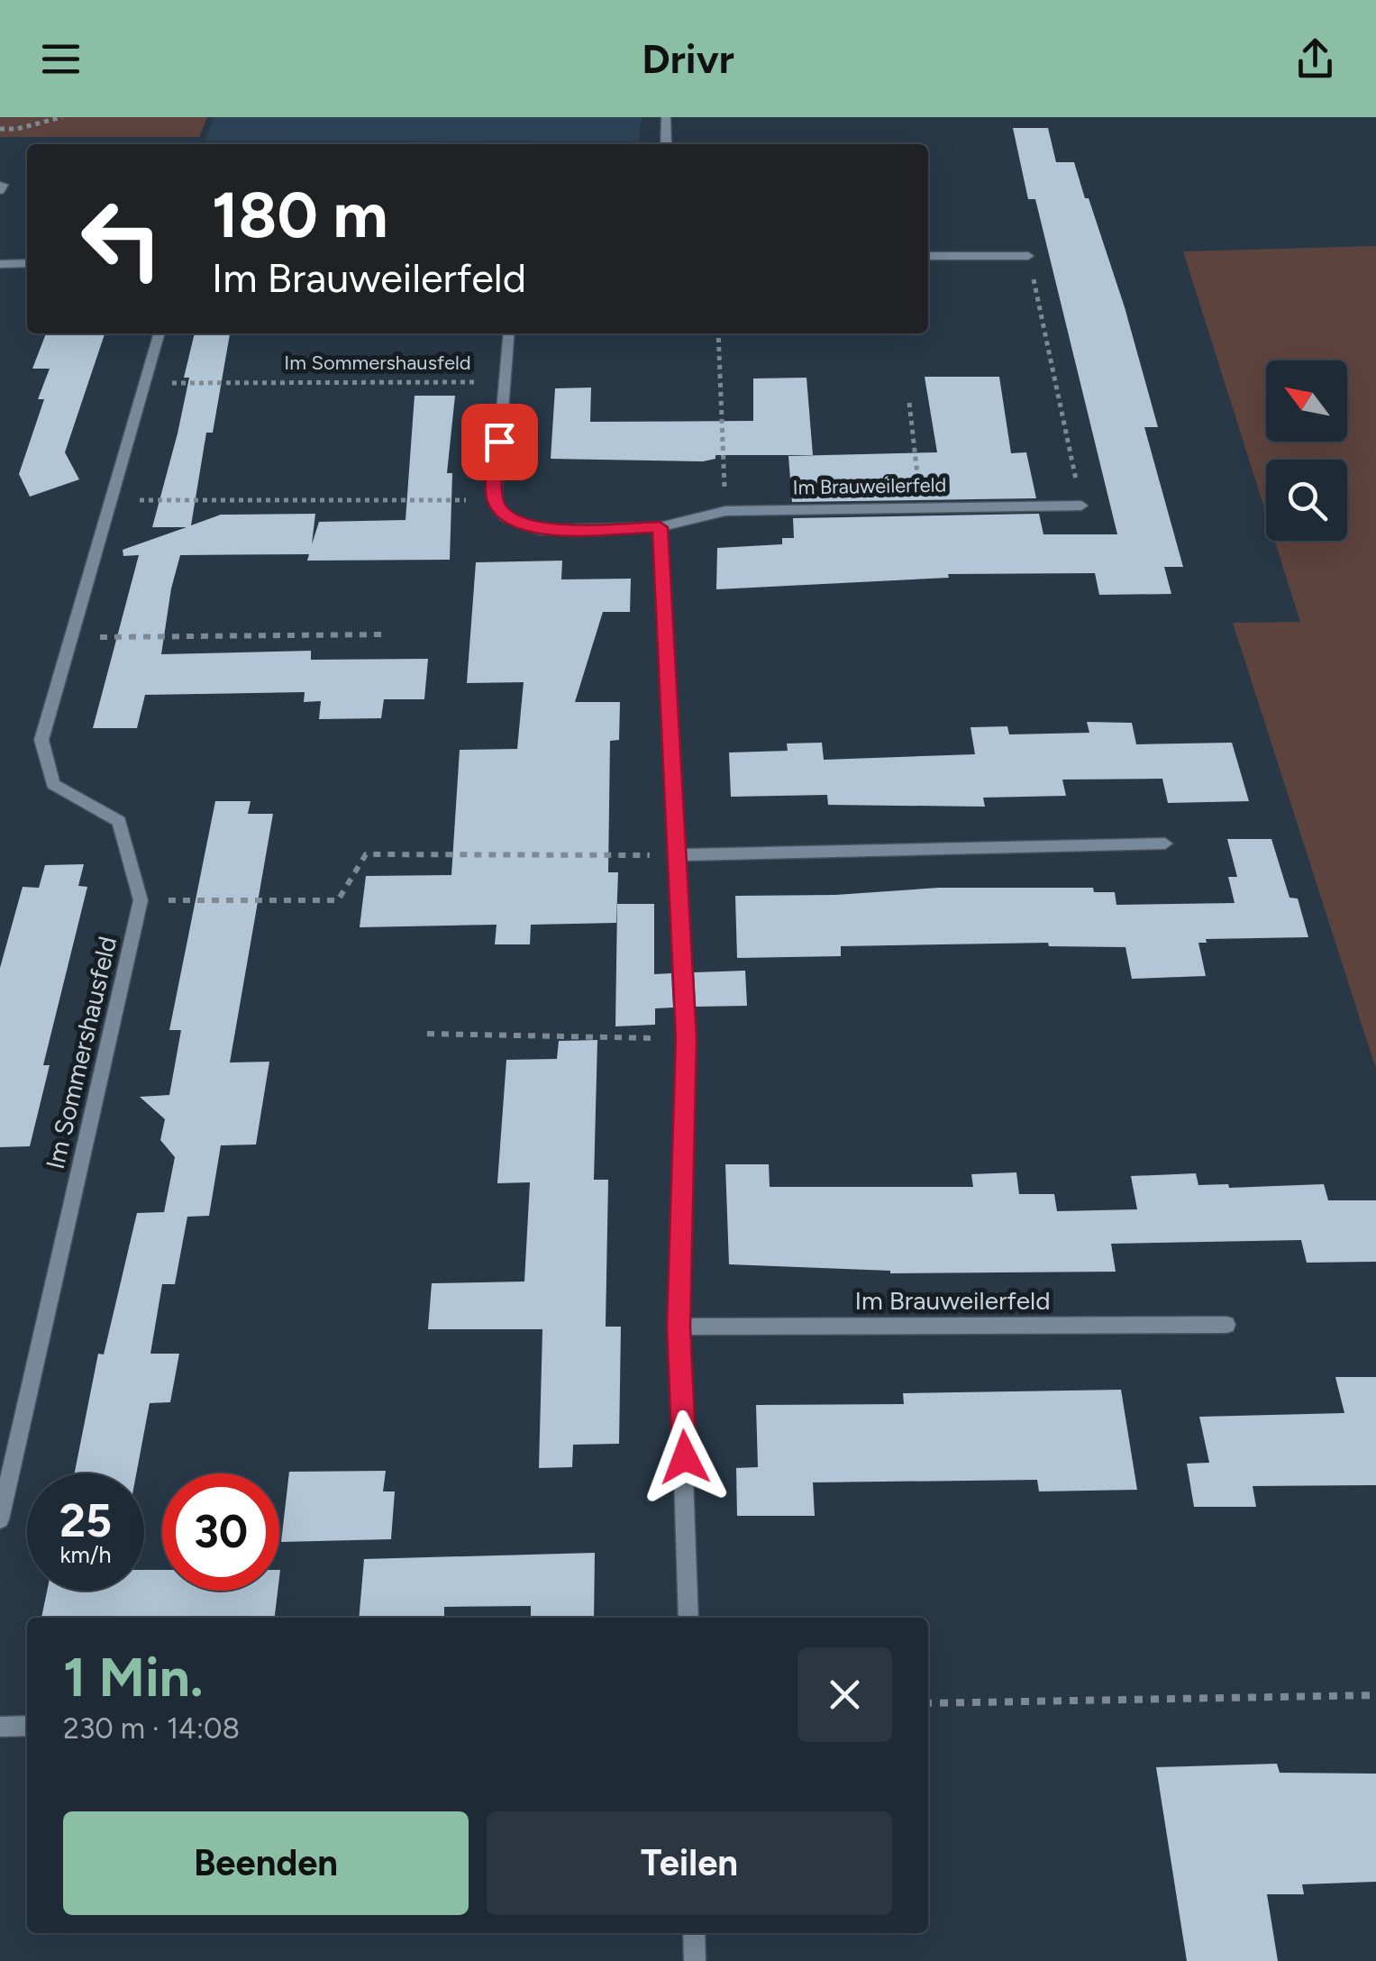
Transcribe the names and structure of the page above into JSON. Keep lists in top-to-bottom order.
{
  "streets": {
    "street": ["Im Sommershausfeld", "Im Brauweilerfeld"]
  },
  "north": "top left",
  "page": {
    "header": "Drivr",
    "turn": ["180 m", "Im Brauweilerfeld"],
    "speed": "25 km/h",
    "limit": "30",
    "heading": ["1 Min.", "230 m · 14:08"],
    "buttons": ["Beenden", "Teilen"]
  }
}
